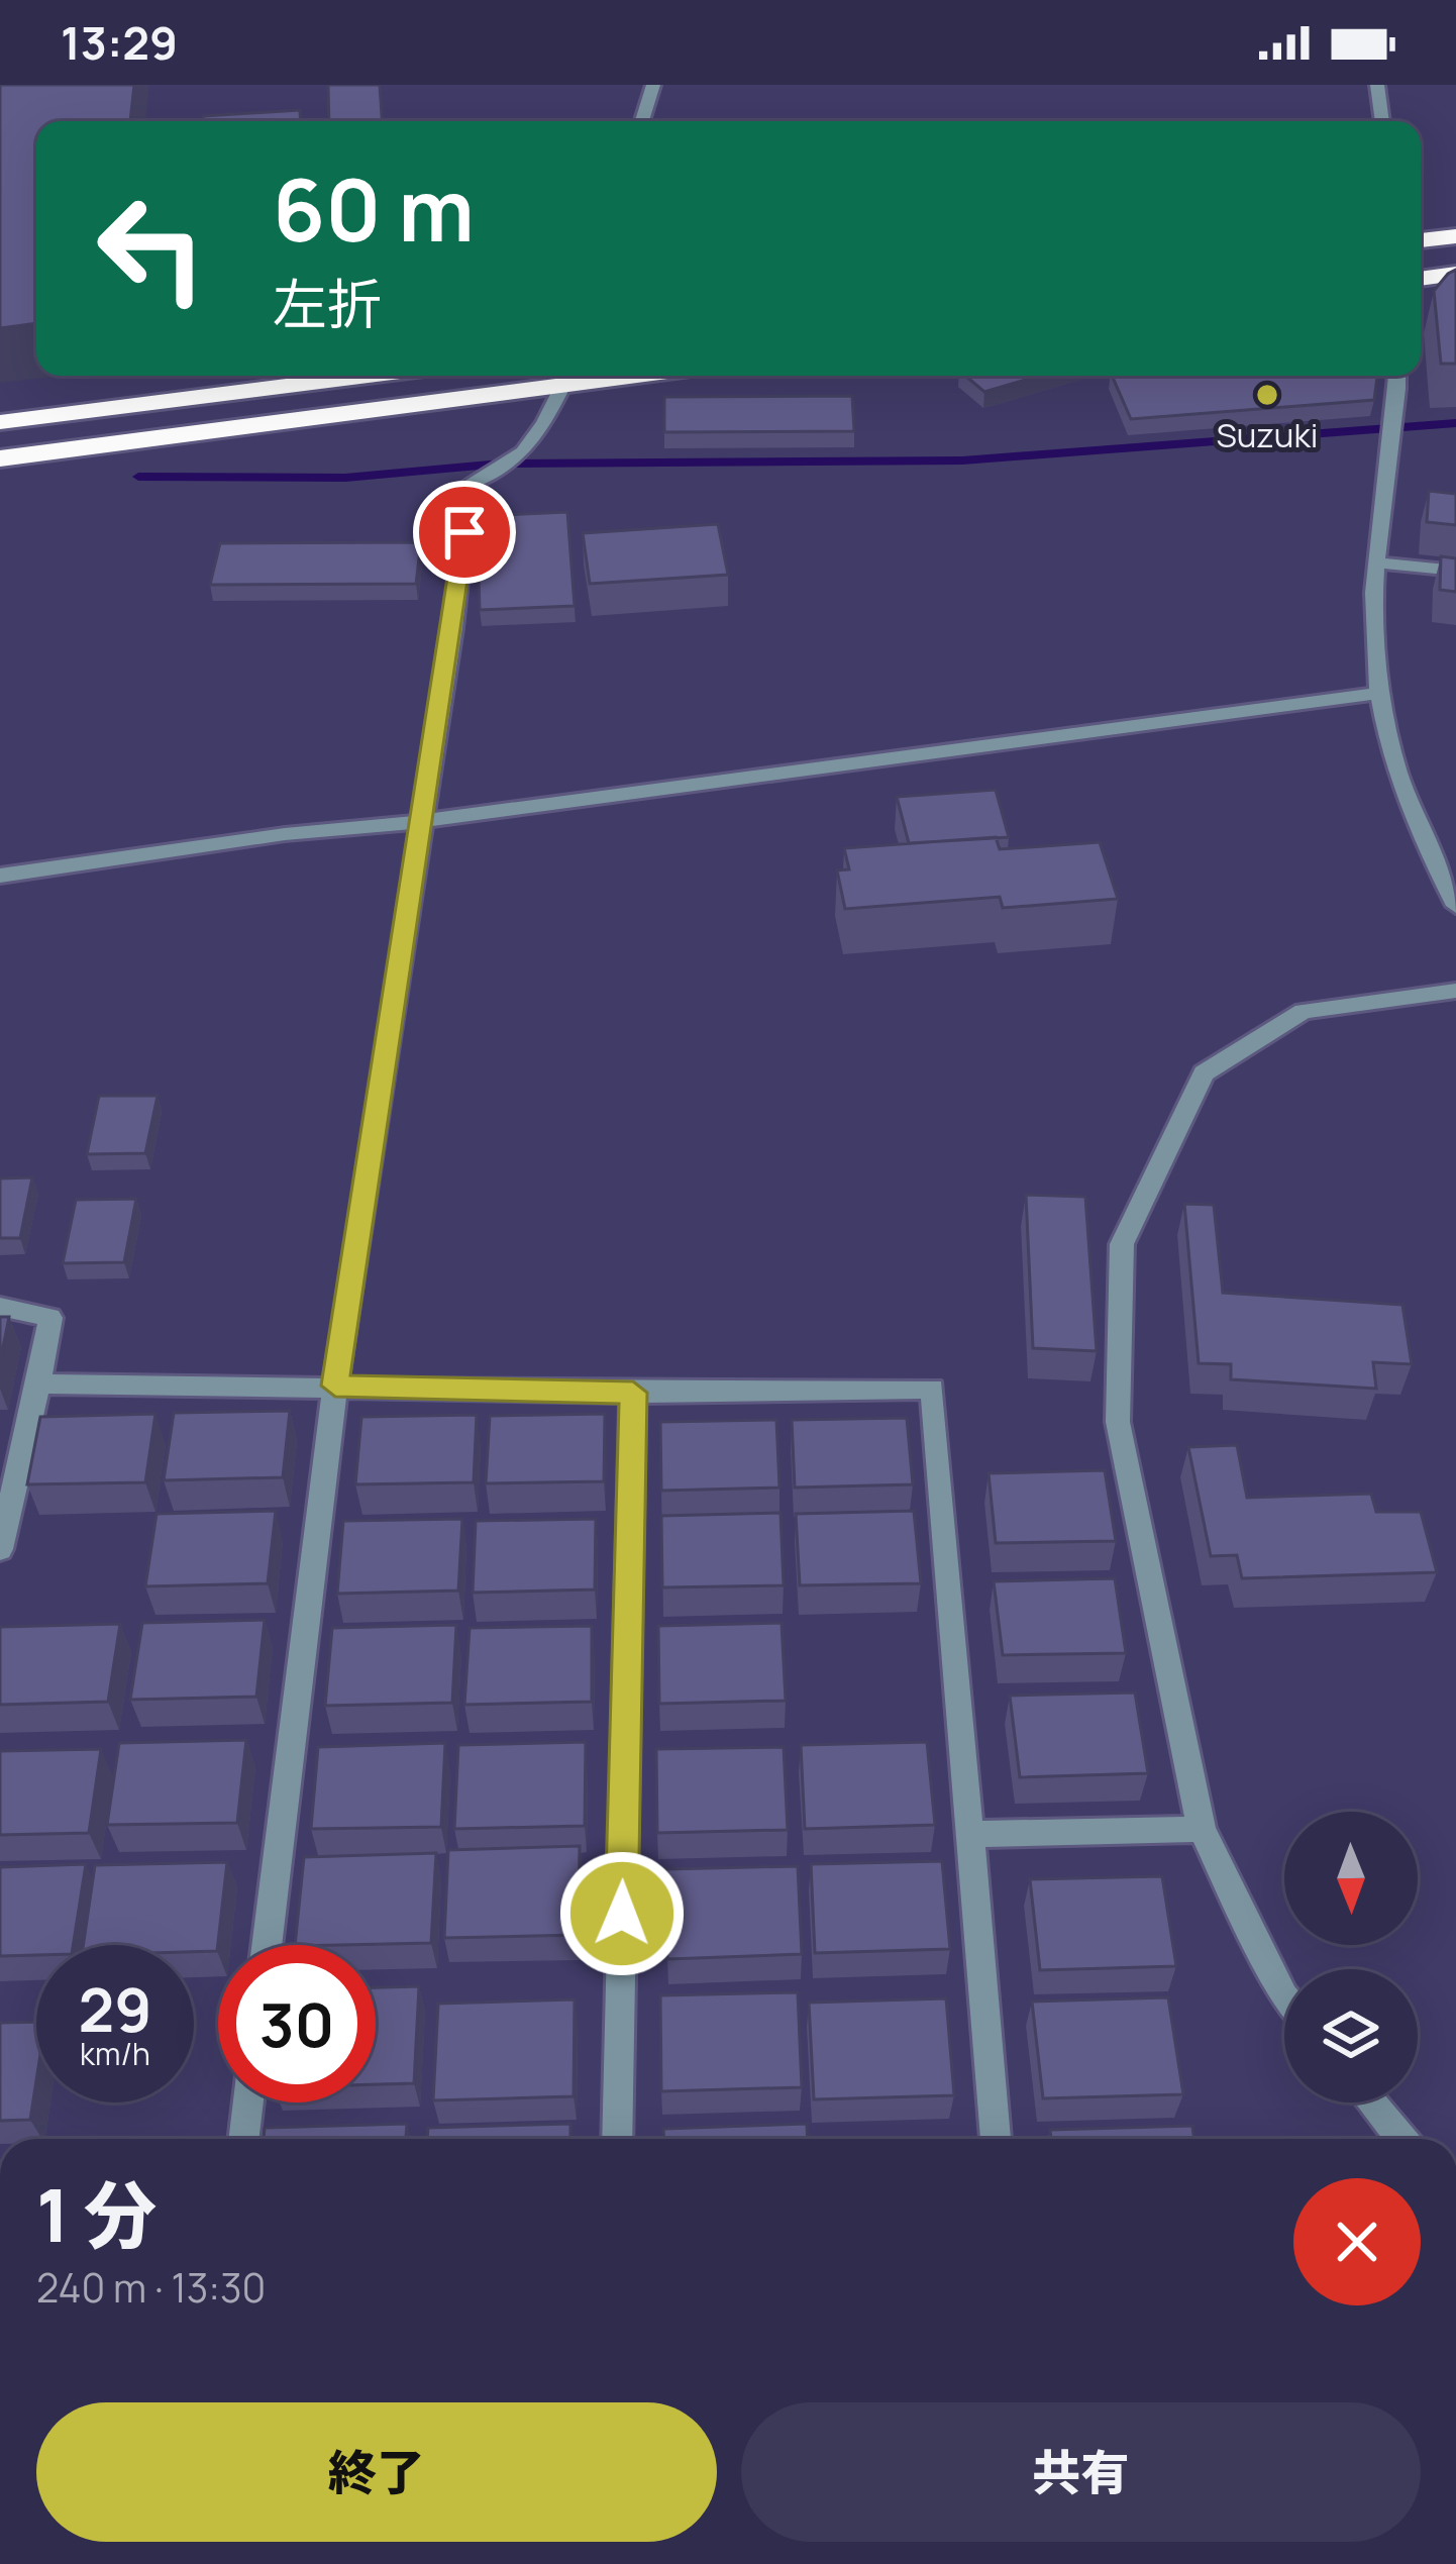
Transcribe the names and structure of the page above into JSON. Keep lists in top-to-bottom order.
{
  "places": ["Suzuki"],
  "north": "bottom",
  "page": {
    "status": "13:29",
    "turn": ["60 m", "左折"],
    "speed": "29 km/h",
    "limit": "30",
    "heading": ["1 分", "240 m · 13:30"],
    "buttons": ["終了", "共有"]
  }
}
